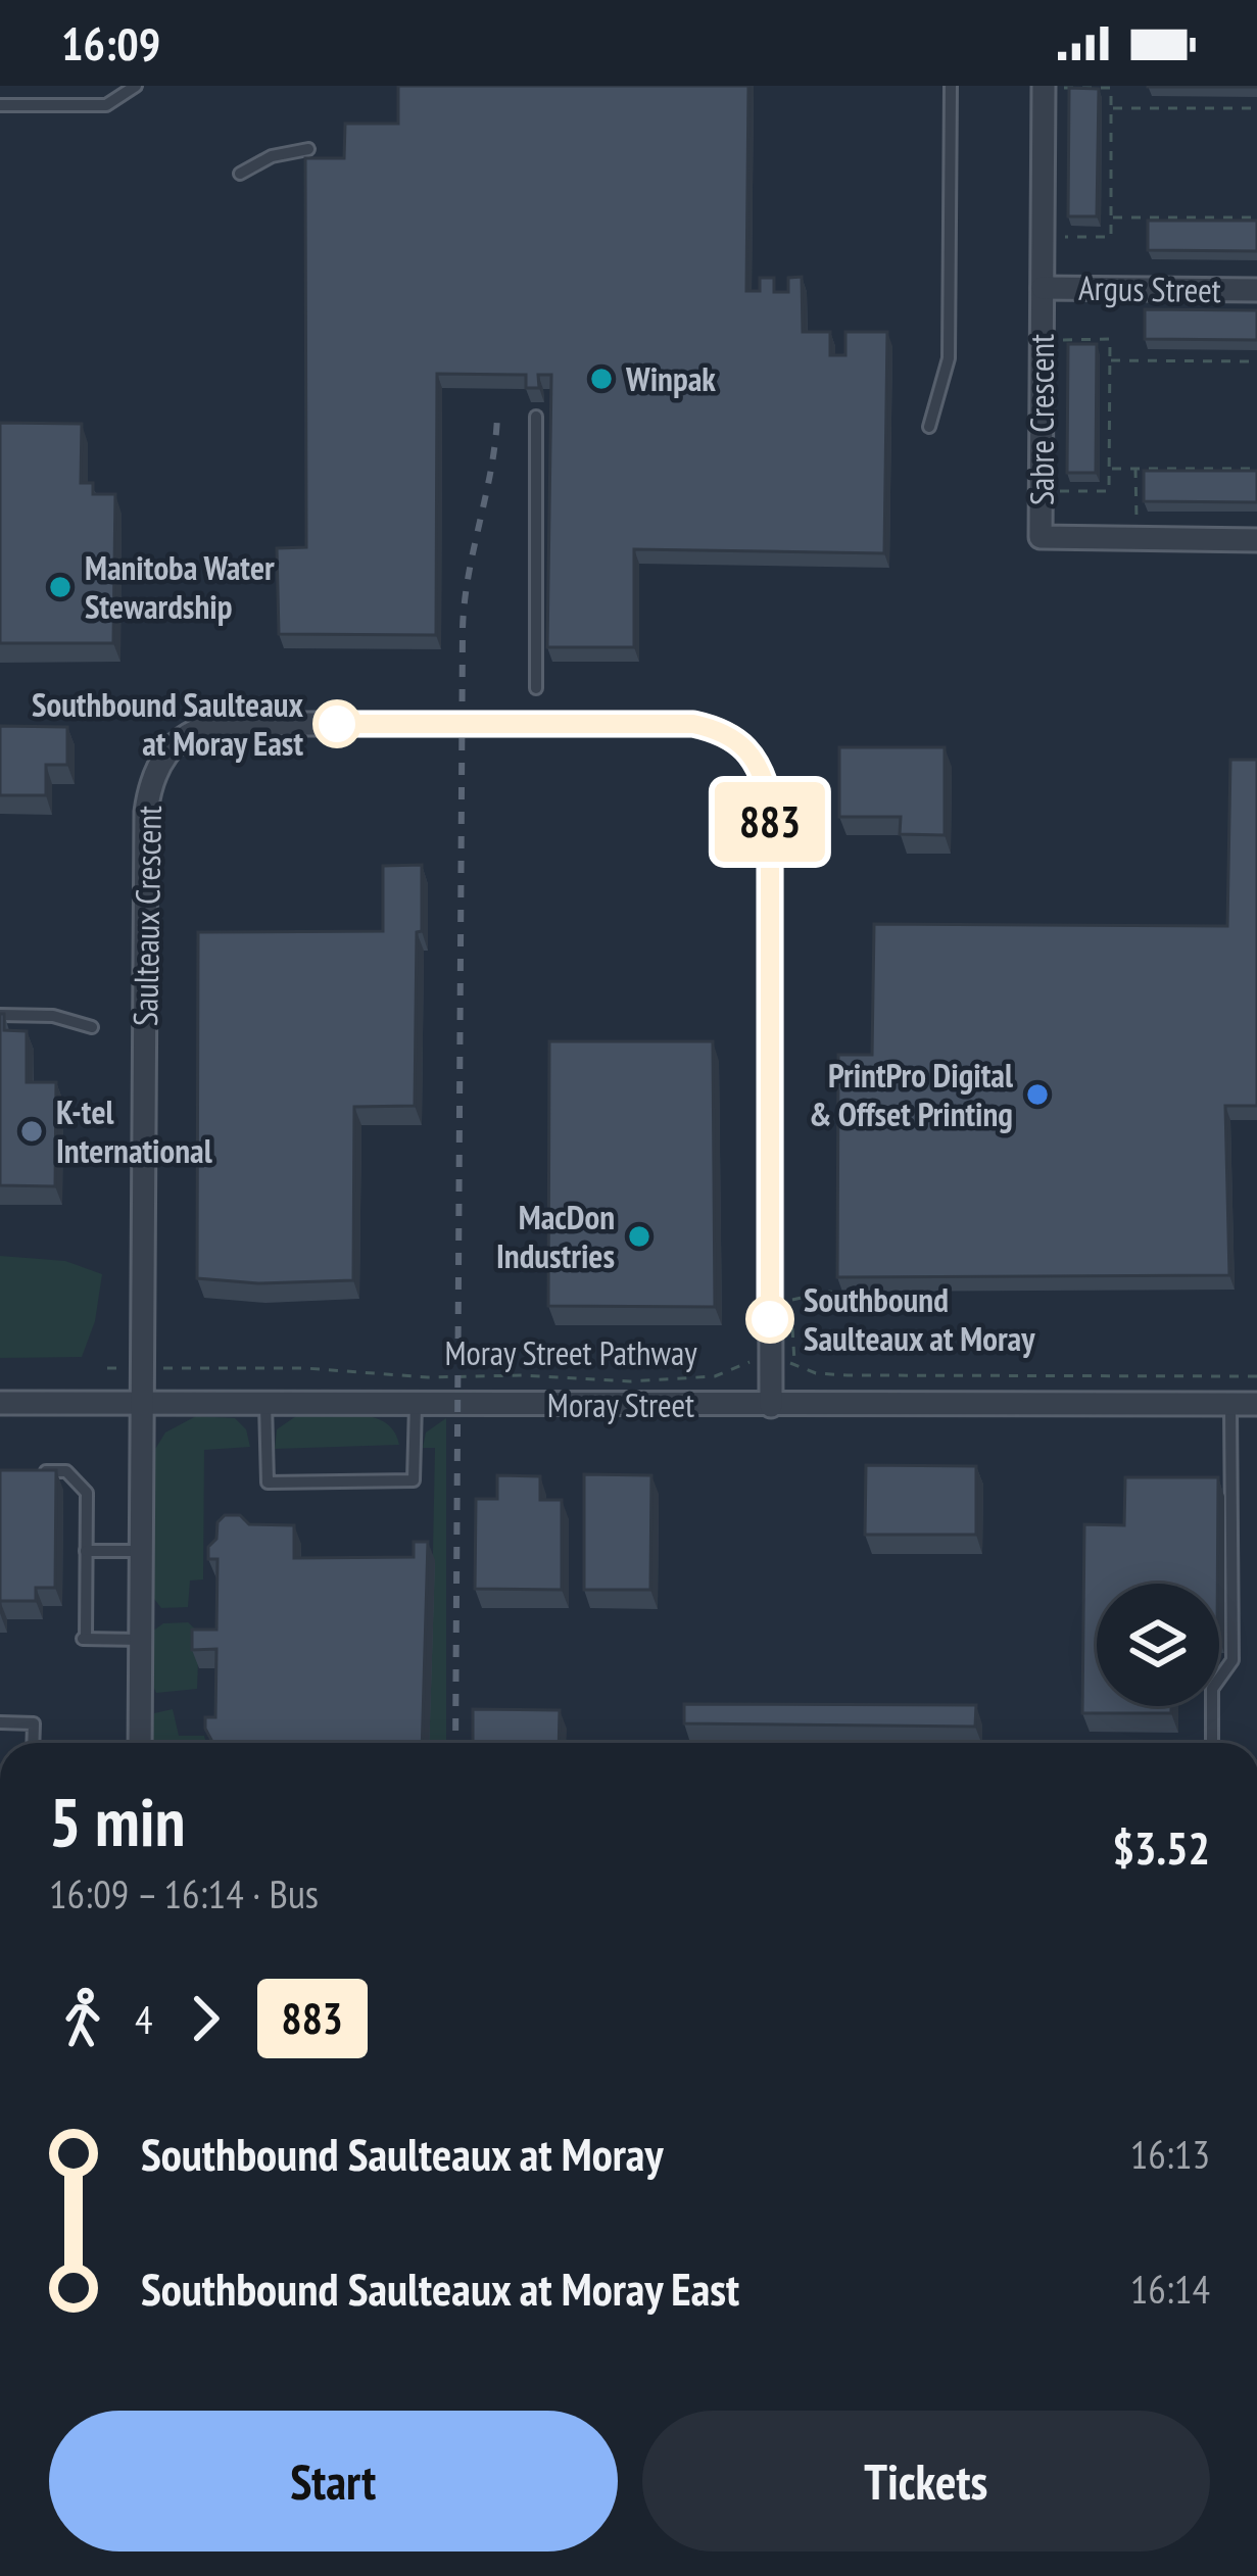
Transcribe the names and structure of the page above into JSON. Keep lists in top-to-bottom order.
{
  "streets": {
    "street": [
      "Argus Street",
      "Sabre Crescent",
      "Saulteaux Crescent",
      "Moray Street"
    ],
    "path": ["Moray Street Pathway"]
  },
  "crossings": [
    ["Argus Street", "Sabre Crescent"],
    ["Saulteaux Crescent", "Moray Street Pathway"],
    ["Saulteaux Crescent", "Moray Street"]
  ],
  "places": [
    "Winpak",
    "Manitoba Water Stewardship",
    "Southbound Saulteaux at Moray East",
    "PrintPro Digital & Offset Printing",
    "K-tel International",
    "MacDon Industries",
    "Southbound Saulteaux at Moray"
  ],
  "lines": ["bus line 883"],
  "page": {
    "status": "16:09",
    "on_map": "883",
    "heading": ["5 min", "16:09 – 16:14 · Bus", "$3.52"],
    "legs": ["4", "883"],
    "list": [
      {
        "name": "Southbound Saulteaux at Moray",
        "value": "16:13"
      },
      {
        "name": "Southbound Saulteaux at Moray East",
        "value": "16:14"
      }
    ],
    "buttons": ["Start", "Tickets"]
  }
}
